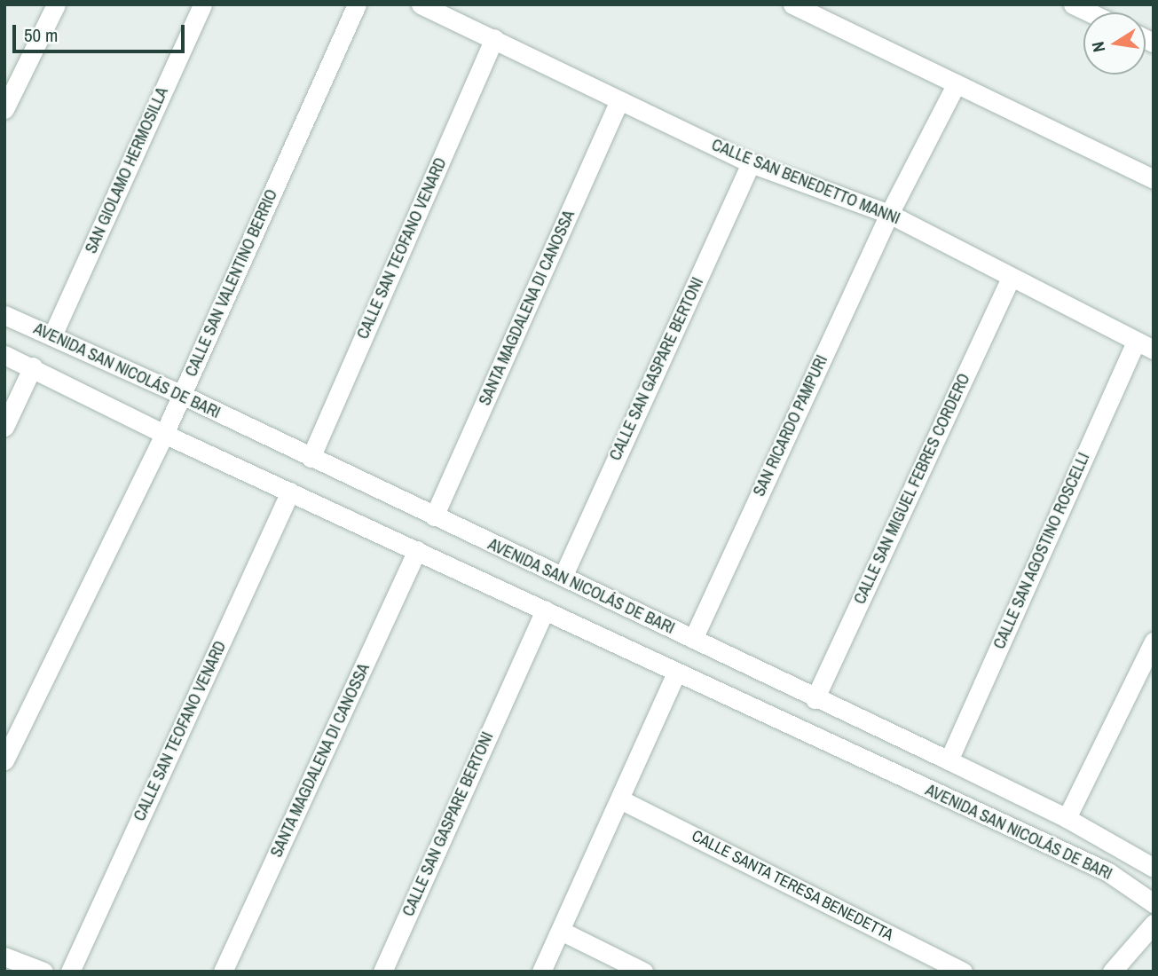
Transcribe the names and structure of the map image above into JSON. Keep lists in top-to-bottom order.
{
  "streets": {
    "street": [
      "SAN GIOLAMO HERMOSILLA",
      "CALLE SAN BENEDETTO MANNI",
      "CALLE SAN TEOFANO VENARD",
      "CALLE SAN VALENTINO BERRIO",
      "SANTA MAGDALENA DI CANOSSA",
      "CALLE SAN GASPARE BERTONI",
      "AVENIDA SAN NICOLÁS DE BARI",
      "SAN RICARDO PAMPURI",
      "CALLE SAN MIGUEL FEBRES CORDERO",
      "CALLE SAN AGOSTINO ROSCELLI",
      "CALLE SANTA TERESA BENEDETTA"
    ]
  },
  "crossings": [
    ["SAN GIOLAMO HERMOSILLA", "AVENIDA SAN NICOLÁS DE BARI"],
    ["CALLE SAN BENEDETTO MANNI", "CALLE SAN TEOFANO VENARD"],
    ["CALLE SAN BENEDETTO MANNI", "SANTA MAGDALENA DI CANOSSA"],
    ["CALLE SAN BENEDETTO MANNI", "CALLE SAN GASPARE BERTONI"],
    ["CALLE SAN BENEDETTO MANNI", "SAN RICARDO PAMPURI"],
    ["CALLE SAN BENEDETTO MANNI", "CALLE SAN MIGUEL FEBRES CORDERO"],
    ["CALLE SAN BENEDETTO MANNI", "CALLE SAN AGOSTINO ROSCELLI"],
    ["CALLE SAN TEOFANO VENARD", "AVENIDA SAN NICOLÁS DE BARI"],
    ["CALLE SAN VALENTINO BERRIO", "AVENIDA SAN NICOLÁS DE BARI"],
    ["SANTA MAGDALENA DI CANOSSA", "AVENIDA SAN NICOLÁS DE BARI"],
    ["CALLE SAN GASPARE BERTONI", "AVENIDA SAN NICOLÁS DE BARI"],
    ["AVENIDA SAN NICOLÁS DE BARI", "SAN RICARDO PAMPURI"],
    ["AVENIDA SAN NICOLÁS DE BARI", "CALLE SAN MIGUEL FEBRES CORDERO"],
    ["AVENIDA SAN NICOLÁS DE BARI", "CALLE SAN AGOSTINO ROSCELLI"]
  ],
  "scale_bar": "50 m",
  "north": "left"
}
